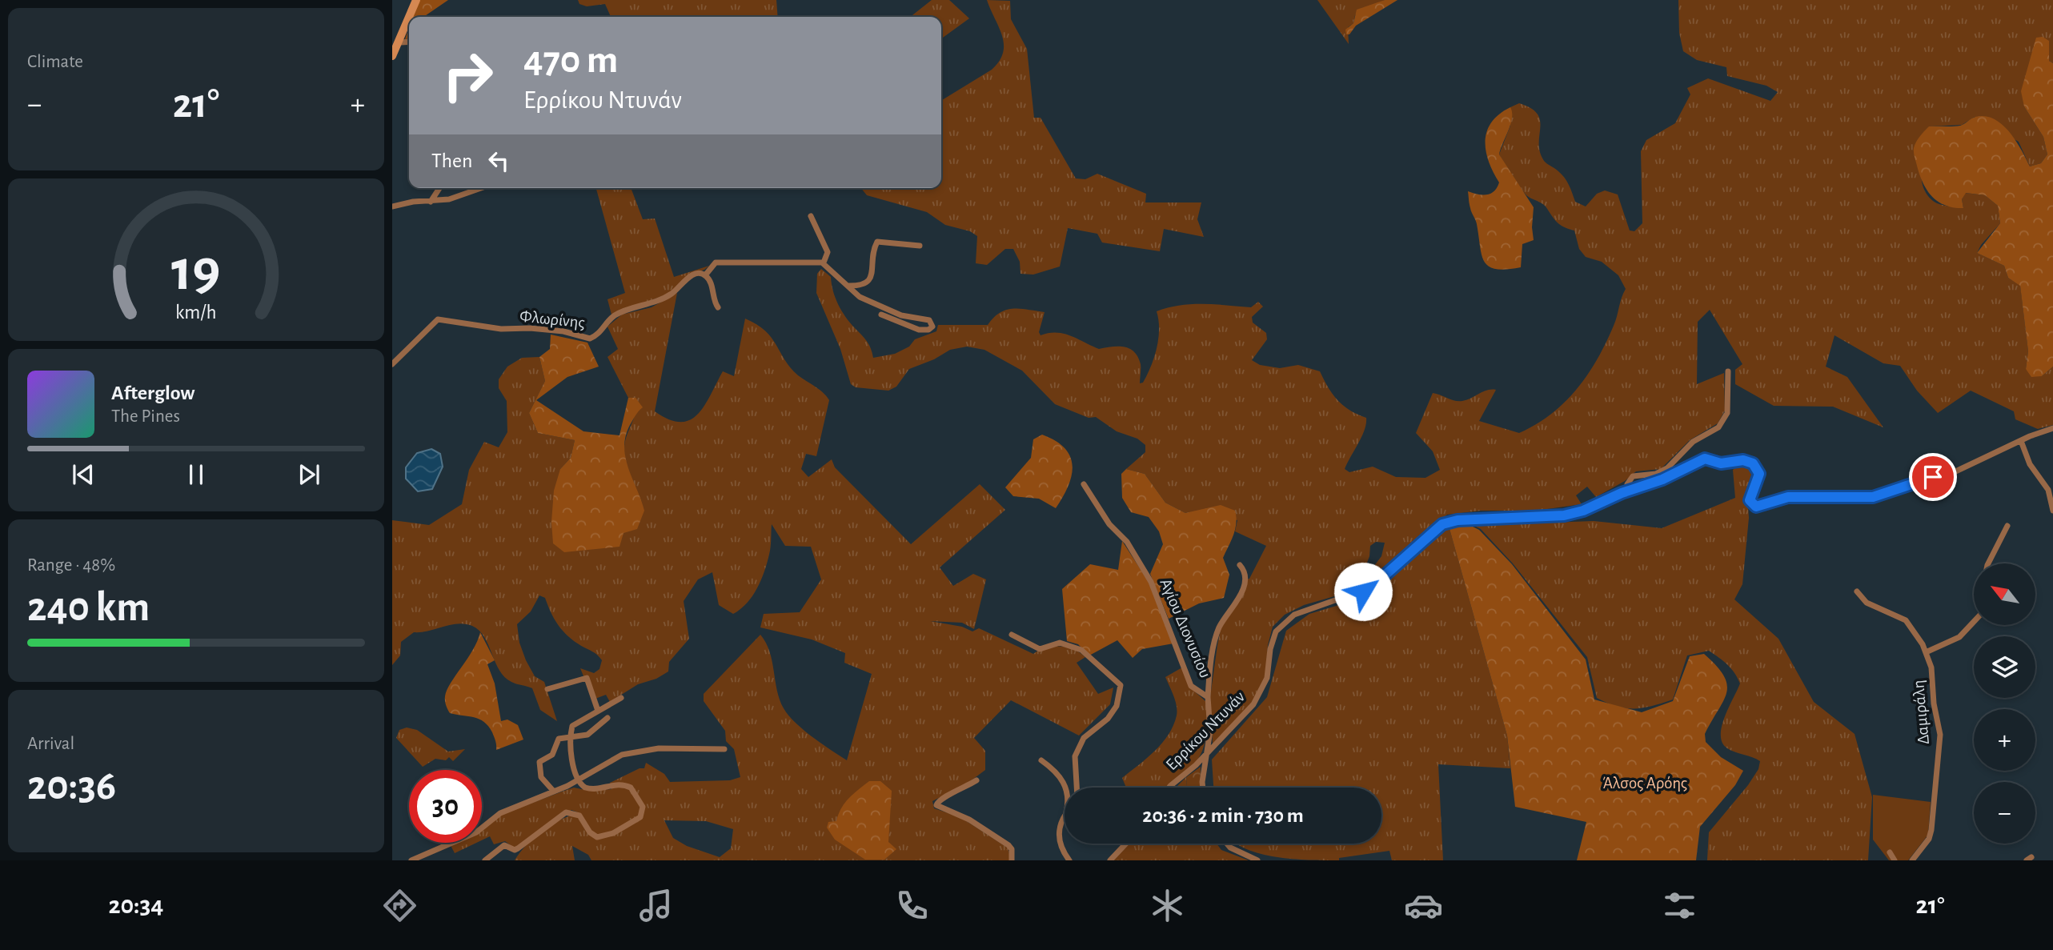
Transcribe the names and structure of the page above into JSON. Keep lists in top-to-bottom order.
{
  "streets": {
    "street": [
      "Φλωρίνης",
      "Αγίου Διονυσίου",
      "Δαμιράλη",
      "Ερρίκου Ντυνάν"
    ]
  },
  "crossings": [
    ["Αγίου Διονυσίου", "Ερρίκου Ντυνάν"]
  ],
  "parks": ["Άλσος Αρόης"],
  "north": "top left",
  "page": {
    "tile": [
      "Climate",
      ["Range · 48%", "240 km"],
      ["Arrival", "20:36"]
    ],
    "turn": ["470 m", "Ερρίκου Ντυνάν"],
    "heat": ["−", "21°", "+"],
    "then": "Then",
    "song": ["Afterglow", "The Pines"],
    "map_buttons": ["+", "−"],
    "limit": "30",
    "trip": "20:36 · 2 min · 730 m",
    "tabs": ["20:34", "21°"],
    "gauge": ["19", "km/h"]
  }
}
